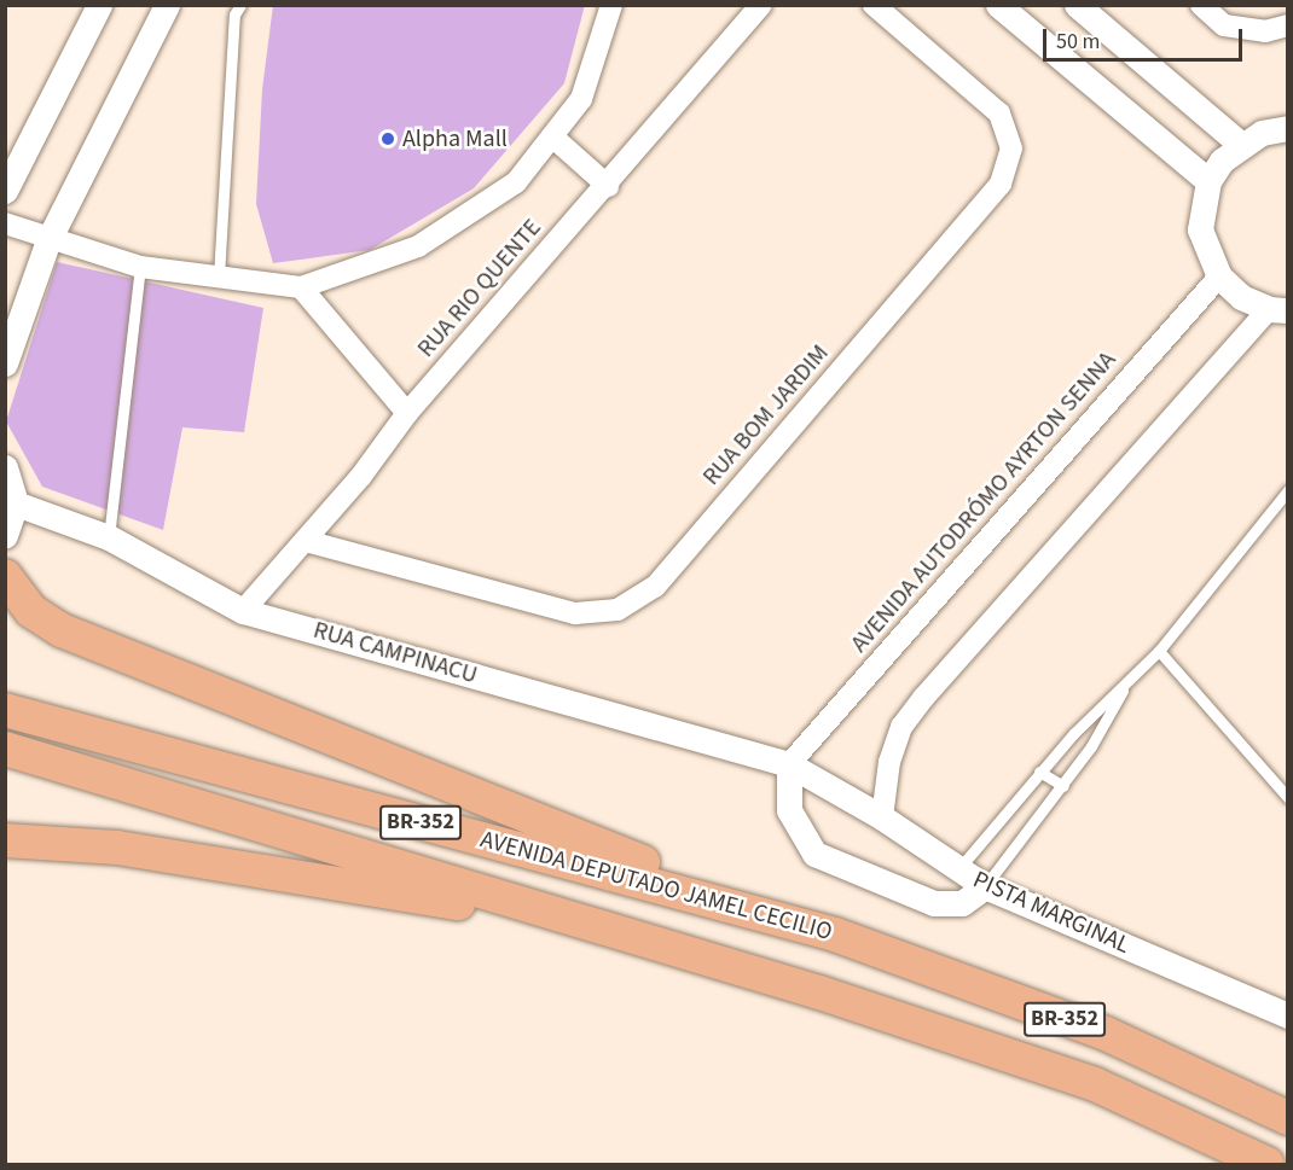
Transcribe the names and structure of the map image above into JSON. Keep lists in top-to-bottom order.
{
  "streets": {
    "highway": ["BR-352", "AVENIDA DEPUTADO JAMEL CECILIO"],
    "street": [
      "RUA RIO QUENTE",
      "RUA BOM JARDIM",
      "AVENIDA AUTODRÓMO AYRTON SENNA",
      "RUA CAMPINACU",
      "PISTA MARGINAL"
    ]
  },
  "crossings": [
    ["RUA RIO QUENTE", "RUA BOM JARDIM"],
    ["RUA RIO QUENTE", "RUA CAMPINACU"],
    ["AVENIDA AUTODRÓMO AYRTON SENNA", "RUA CAMPINACU"],
    ["AVENIDA AUTODRÓMO AYRTON SENNA", "PISTA MARGINAL"],
    ["RUA CAMPINACU", "PISTA MARGINAL"]
  ],
  "places": ["Alpha Mall"],
  "scale_bar": "50 m"
}
